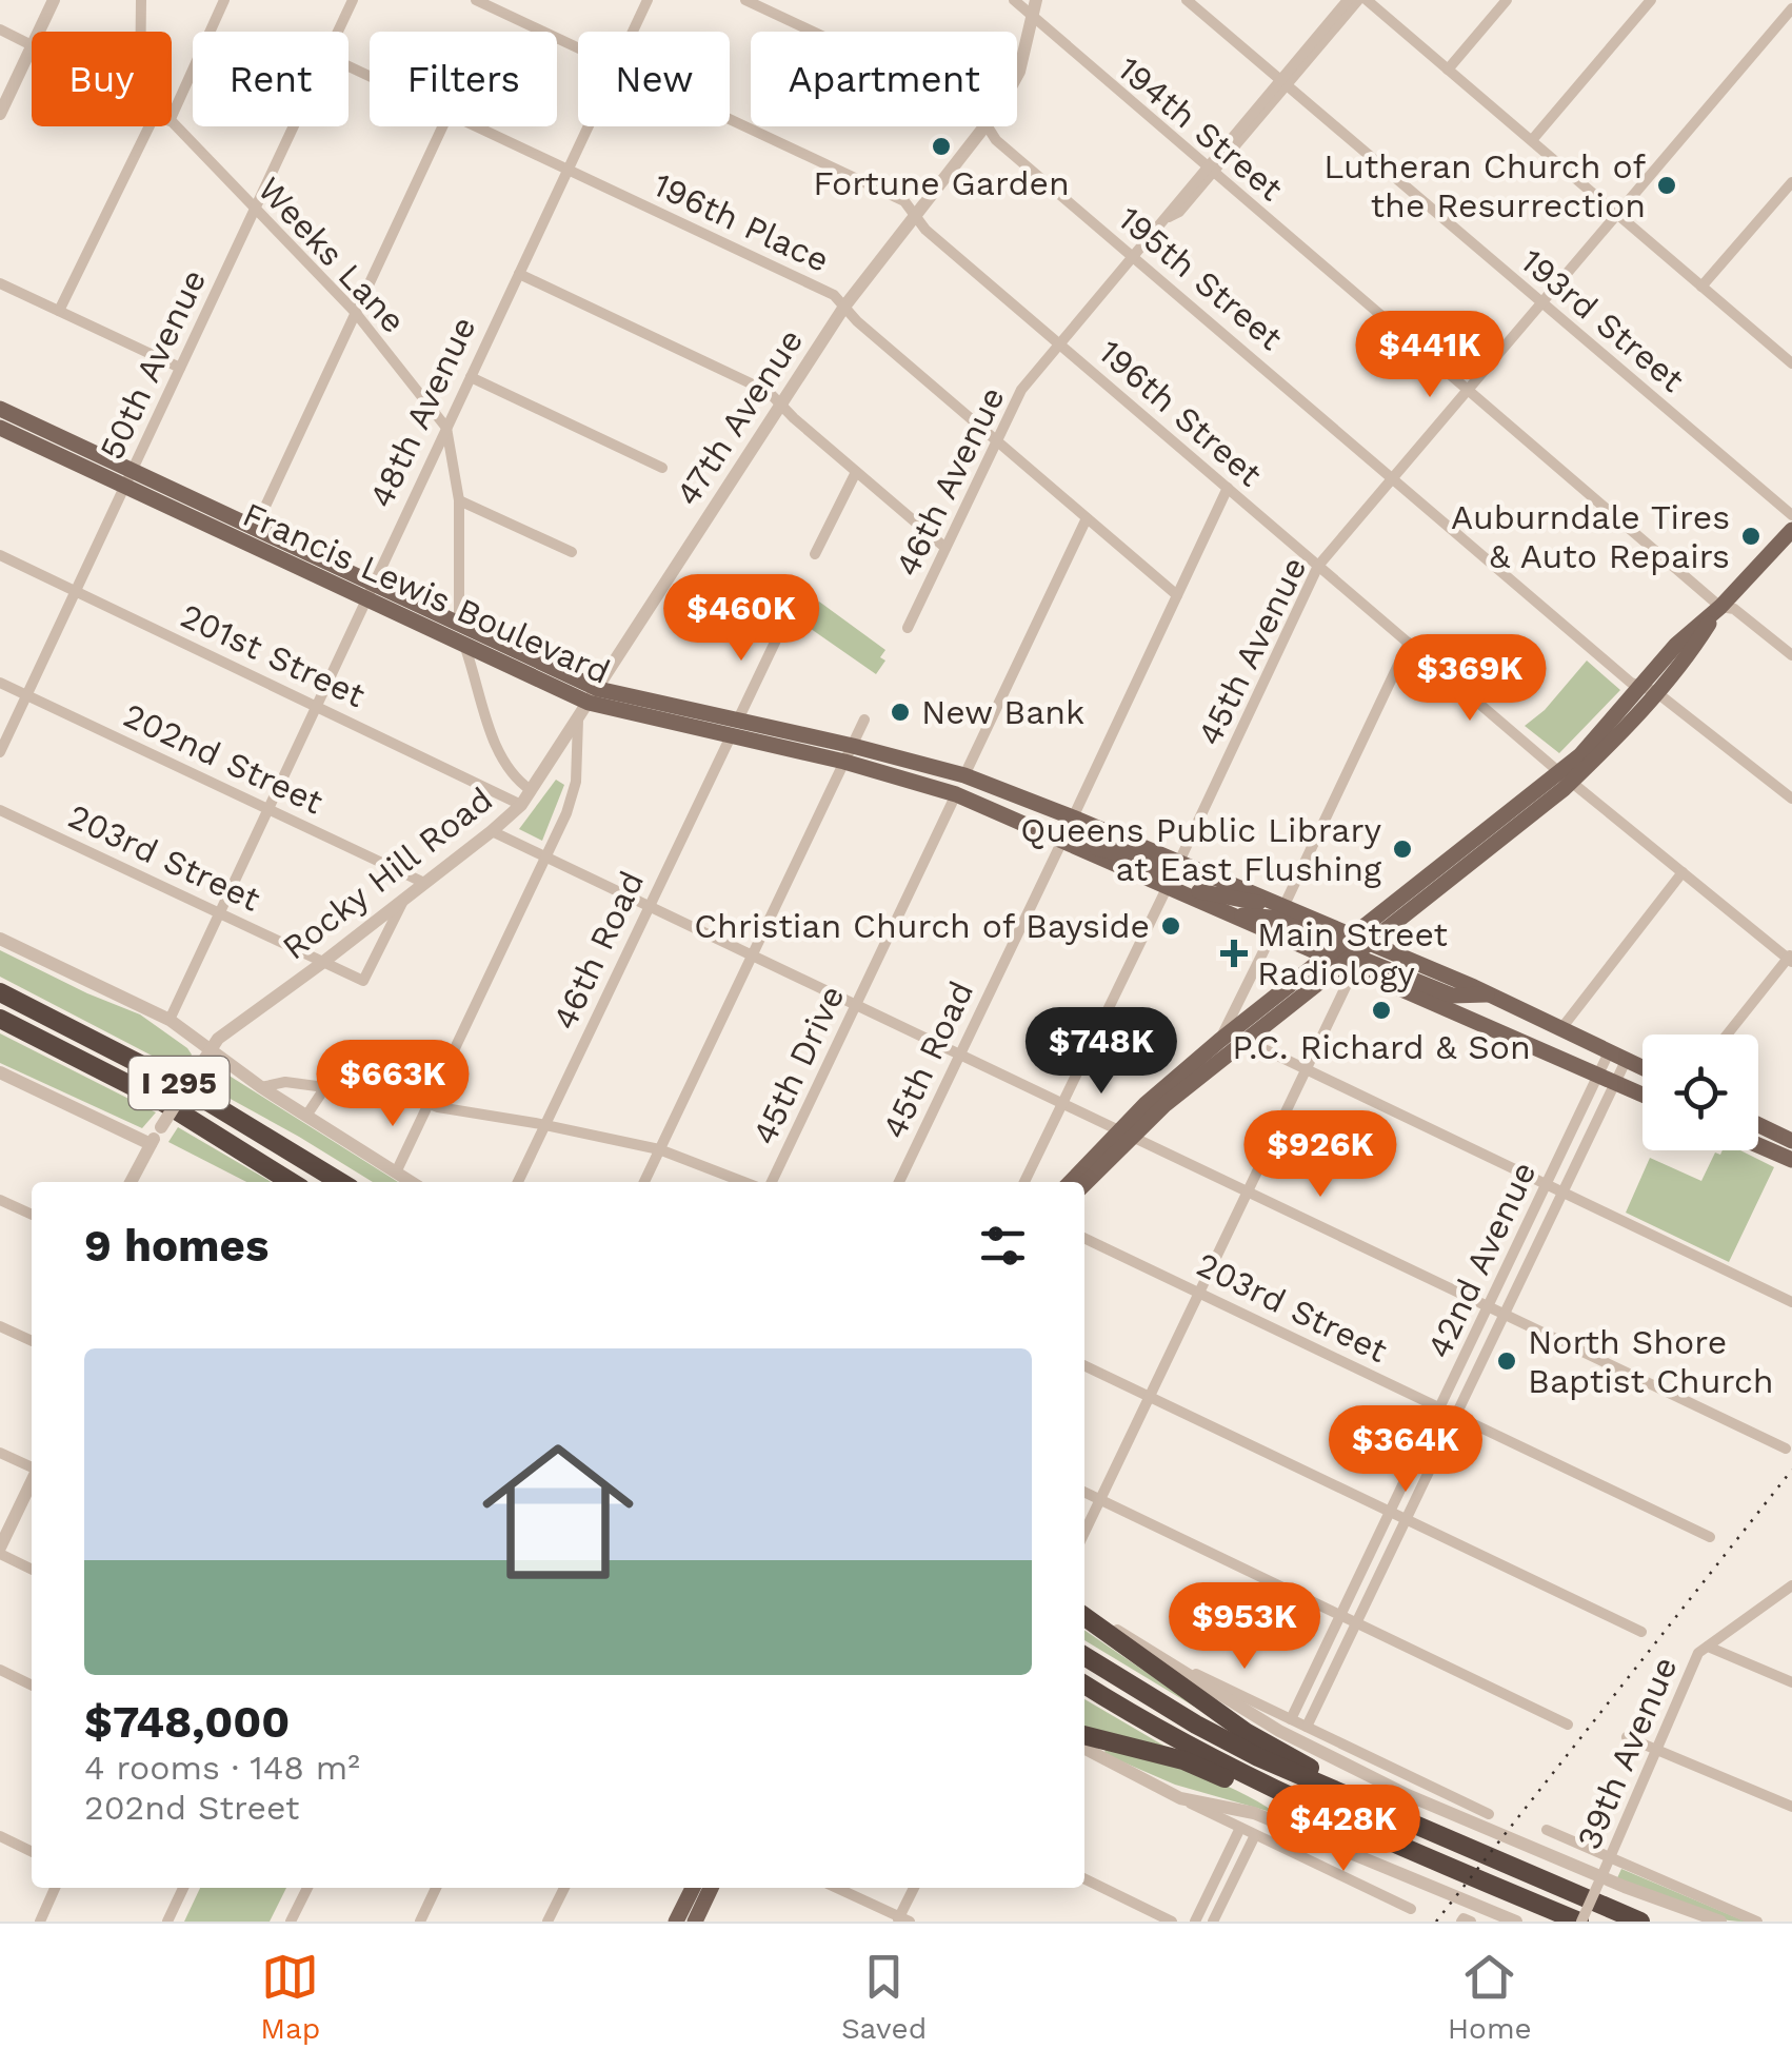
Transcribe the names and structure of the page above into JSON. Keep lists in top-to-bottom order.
{
  "streets": {
    "highway": ["I 295"],
    "main road": ["Francis Lewis Boulevard"],
    "street": [
      "194th Street",
      "196th Place",
      "Weeks Lane",
      "195th Street",
      "193rd Street",
      "50th Avenue",
      "48th Avenue",
      "196th Street",
      "47th Avenue",
      "46th Avenue",
      "45th Avenue",
      "201st Street",
      "202nd Street",
      "203rd Street",
      "Rocky Hill Road",
      "46th Road",
      "45th Road",
      "45th Drive",
      "42nd Avenue",
      "39th Avenue"
    ]
  },
  "crossings": [
    ["194th Street", "47th Avenue"],
    ["194th Street", "46th Avenue"],
    ["194th Street", "45th Avenue"],
    ["196th Place", "48th Avenue"],
    ["196th Place", "47th Avenue"],
    ["196th Place", "46th Avenue"],
    ["Weeks Lane", "50th Avenue"],
    ["Weeks Lane", "48th Avenue"],
    ["Weeks Lane", "Francis Lewis Boulevard"],
    ["195th Street", "46th Avenue"],
    ["195th Street", "45th Avenue"],
    ["193rd Street", "46th Avenue"],
    ["193rd Street", "45th Avenue"],
    ["50th Avenue", "Francis Lewis Boulevard"],
    ["50th Avenue", "201st Street"],
    ["50th Avenue", "202nd Street"],
    ["48th Avenue", "Francis Lewis Boulevard"],
    ["48th Avenue", "201st Street"],
    ["48th Avenue", "202nd Street"],
    ["48th Avenue", "203rd Street"],
    ["196th Street", "47th Avenue"],
    ["196th Street", "46th Avenue"],
    ["196th Street", "45th Avenue"],
    ["47th Avenue", "Francis Lewis Boulevard"],
    ["47th Avenue", "Rocky Hill Road"],
    ["Francis Lewis Boulevard", "45th Avenue"],
    ["Francis Lewis Boulevard", "46th Road"],
    ["Francis Lewis Boulevard", "45th Road"],
    ["Francis Lewis Boulevard", "45th Drive"],
    ["Francis Lewis Boulevard", "42nd Avenue"],
    ["201st Street", "Rocky Hill Road"],
    ["202nd Street", "Rocky Hill Road"],
    ["203rd Street", "Rocky Hill Road"],
    ["203rd Street", "42nd Avenue"]
  ],
  "places": {
    "other": [
      "Fortune Garden",
      "Lutheran Church of the Resurrection",
      "Auburndale Tires & Auto Repairs",
      "New Bank",
      "Queens Public Library at East Flushing",
      "Christian Church of Bayside",
      "P.C. Richard & Son",
      "North Shore Baptist Church"
    ],
    "health": ["Main Street Radiology"]
  },
  "page": {
    "chip": [
      "Buy",
      "Rent",
      "Filters",
      "New",
      "Apartment"
    ],
    "price": [
      "$441K",
      "$460K",
      "$369K",
      "$748K",
      "$663K",
      "$926K",
      "$364K",
      "$953K",
      "$428K"
    ],
    "heading": "9 homes",
    "list": [
      {
        "name": "$748,000",
        "note": "4 rooms · 148 m² · 202nd Street"
      }
    ],
    "tabs": ["Map", "Saved", "Home"]
  }
}
